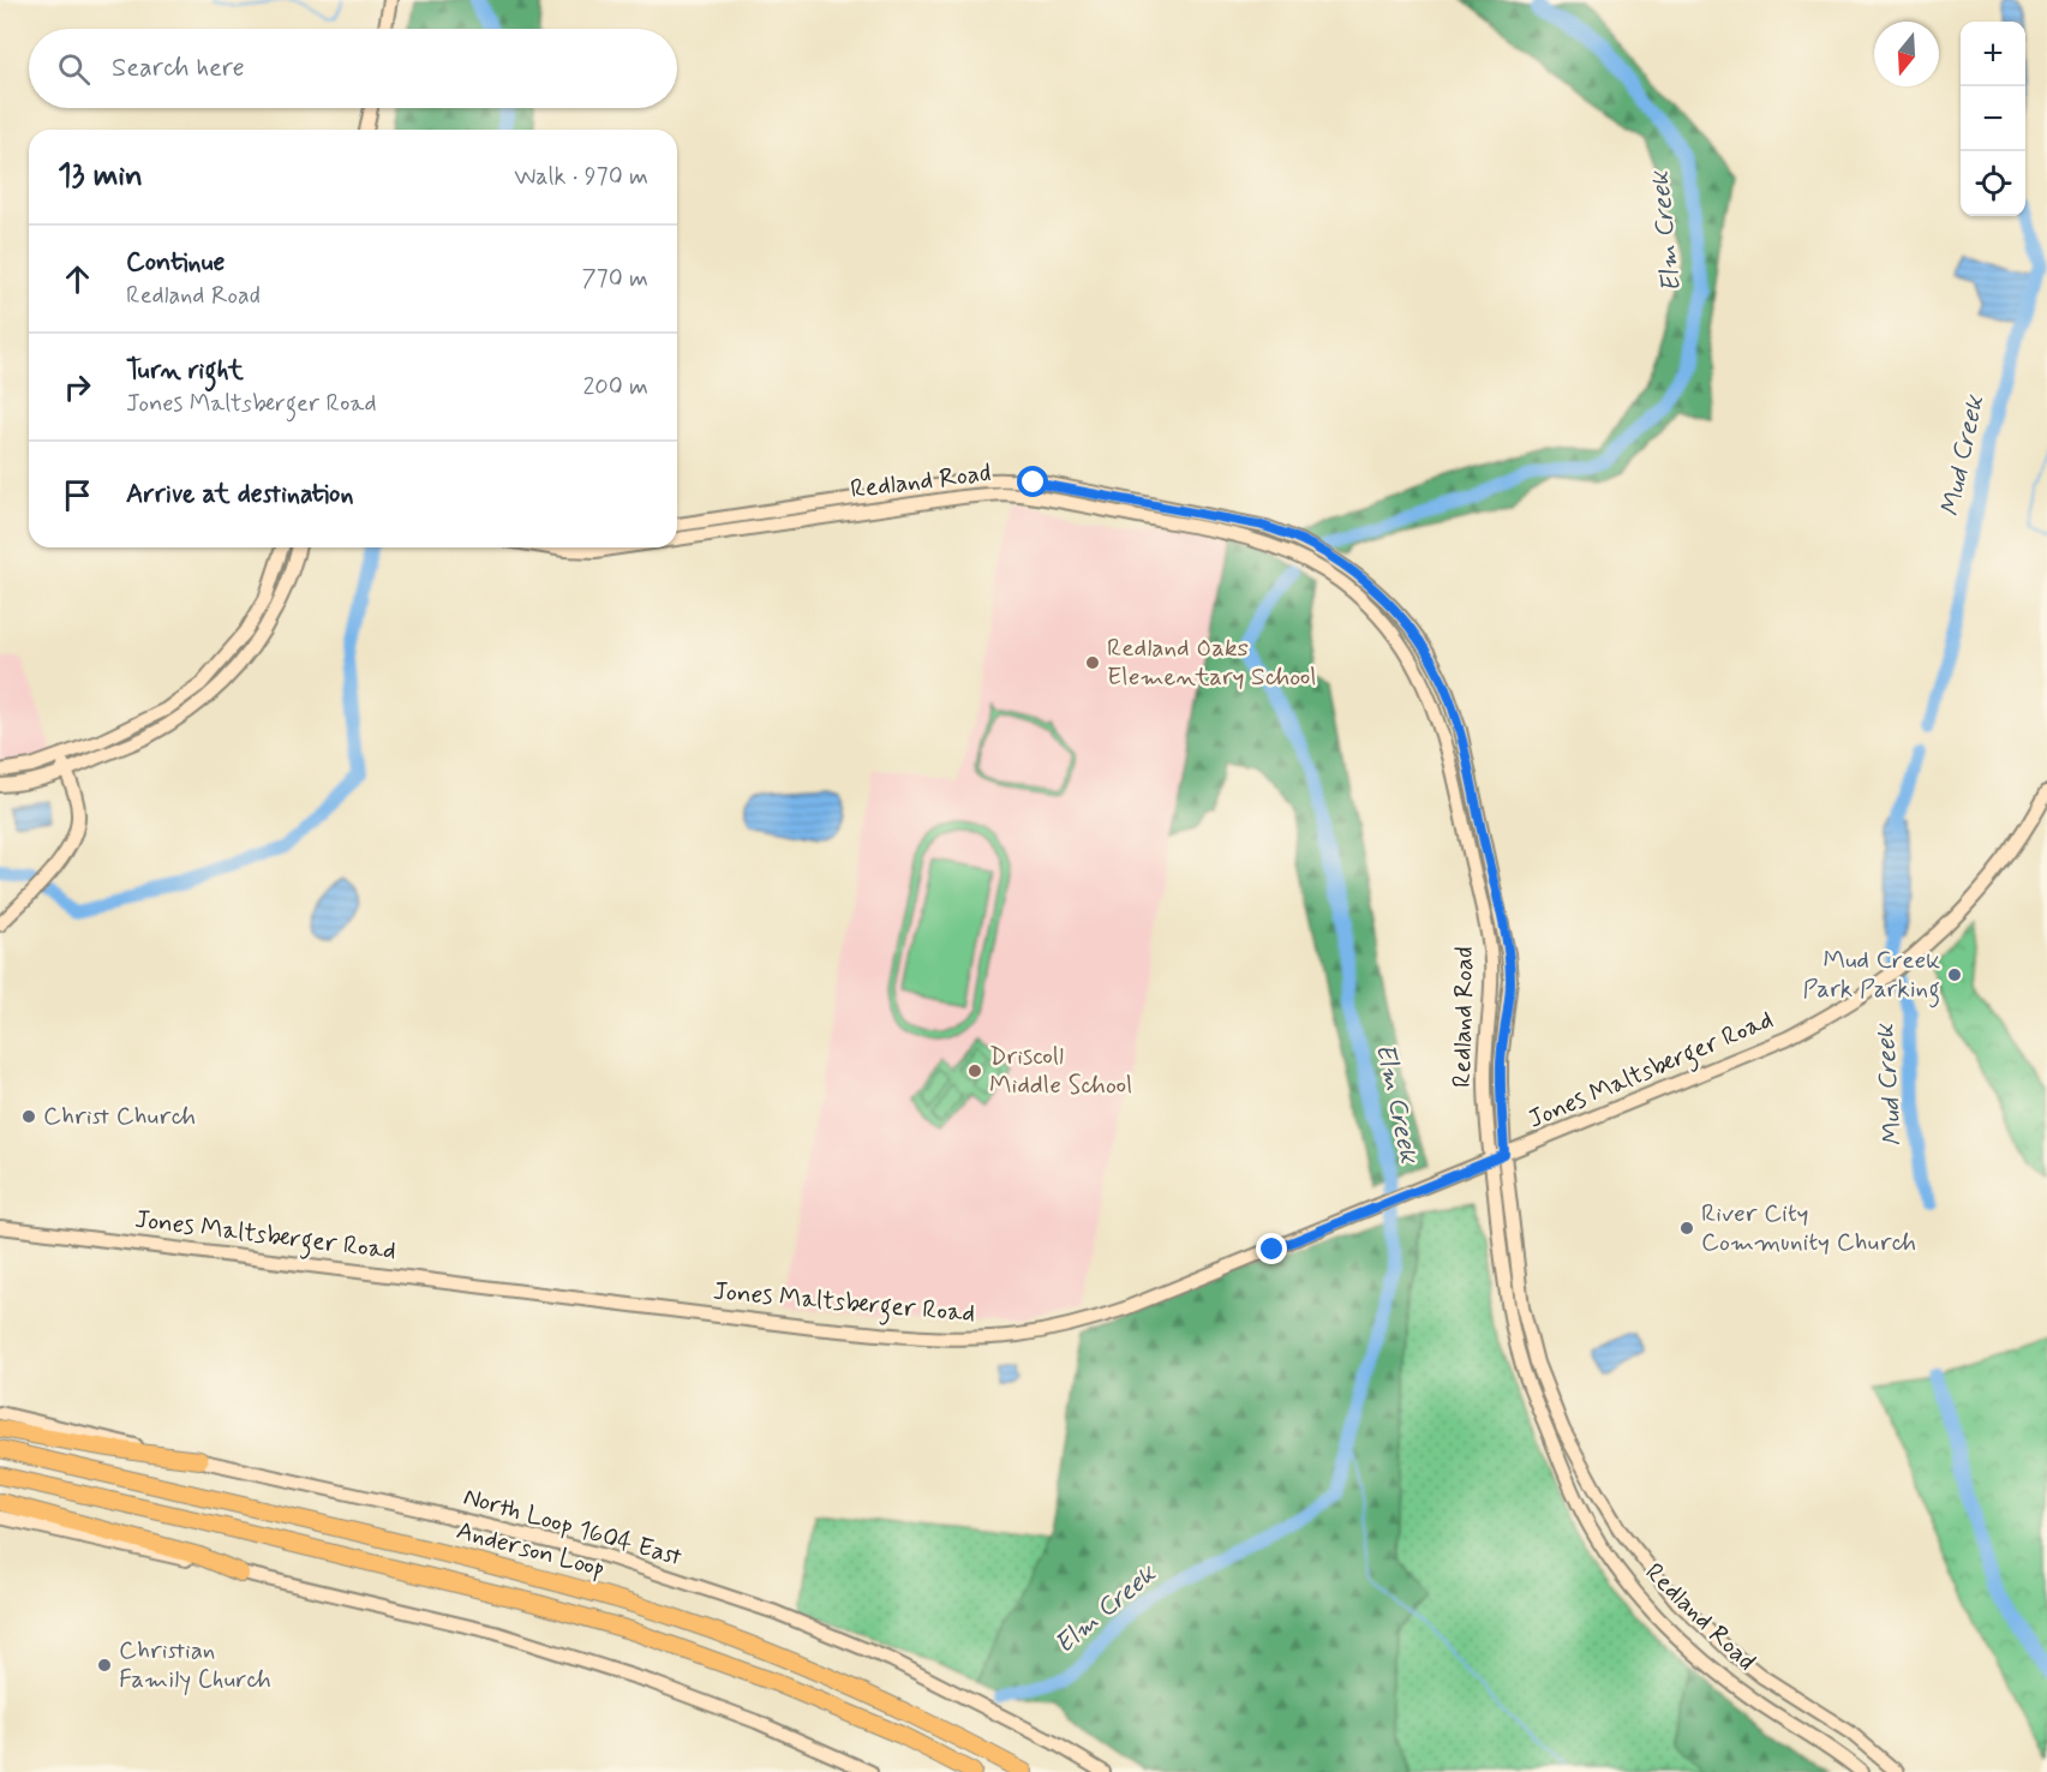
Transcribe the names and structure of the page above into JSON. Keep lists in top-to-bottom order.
{
  "streets": {
    "highway": ["Anderson Loop"],
    "main road": ["Redland Road", "Jones Maltsberger Road", "North Loop 1604 East"]
  },
  "crossings": [
    ["Redland Road", "Jones Maltsberger Road"]
  ],
  "water": ["Elm Creek", "Mud Creek"],
  "places": [
    "Redland Oaks Elementary School",
    "Mud Creek Park Parking",
    "Driscoll Middle School",
    "Christ Church",
    "River City Community Church",
    "Christian Family Church"
  ],
  "north": "bottom",
  "page": {
    "map_buttons": ["+", "−"],
    "search": "Search here",
    "heading": ["13 min", "Walk · 970 m"],
    "list": [
      ["Continue", "Redland Road", "770 m"],
      ["Turn right", "Jones Maltsberger Road", "200 m"],
      "Arrive at destination"
    ]
  }
}
